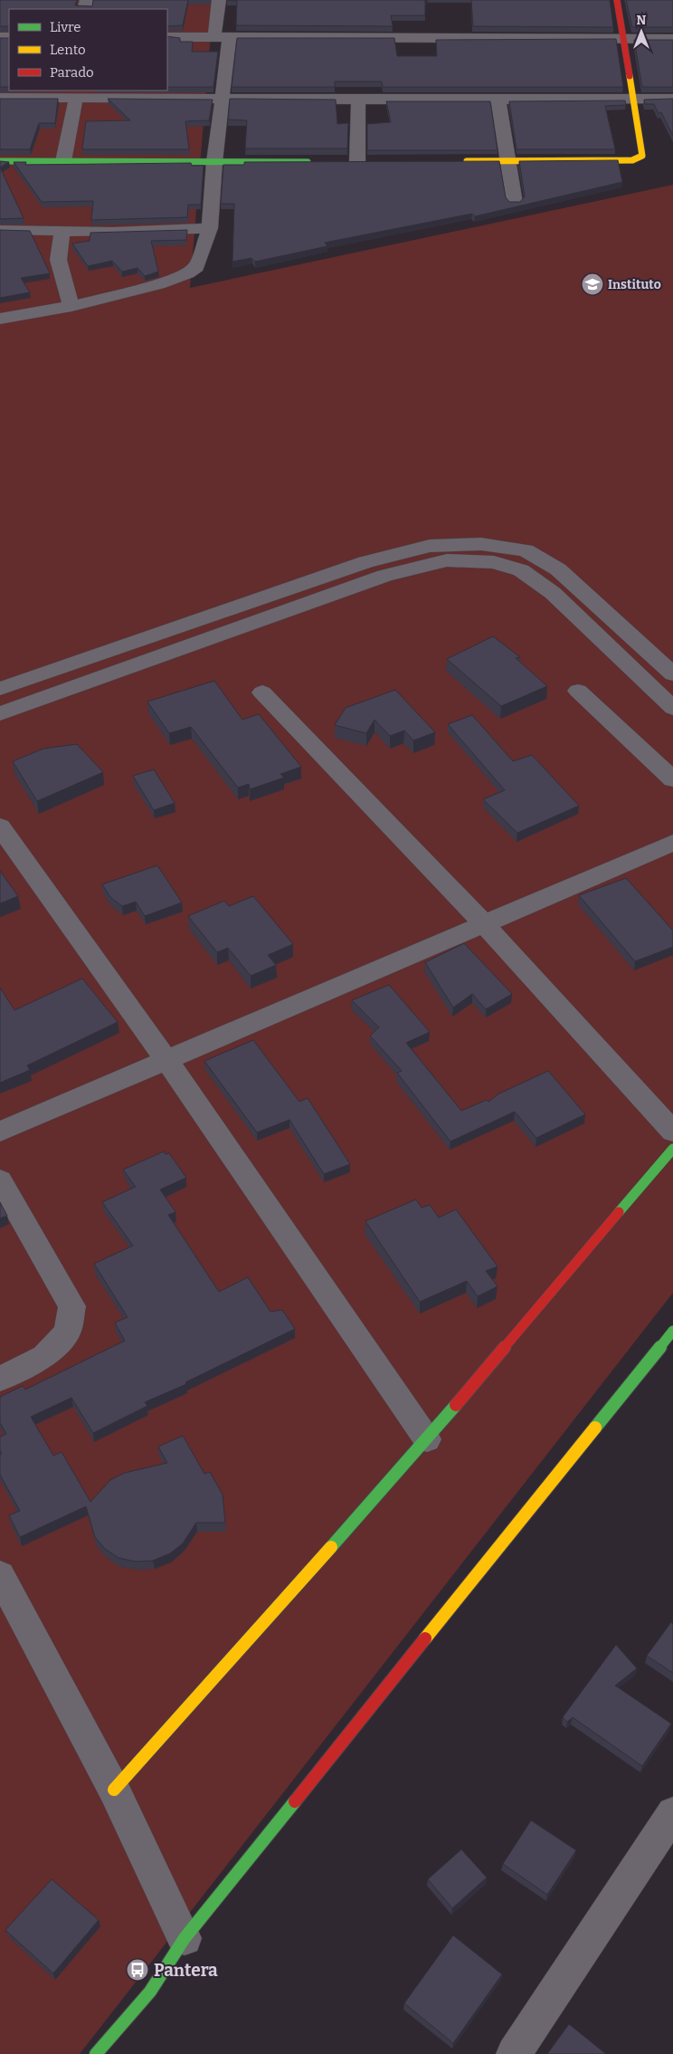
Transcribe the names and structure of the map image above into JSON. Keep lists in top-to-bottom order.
{
  "places": {
    "school or university": ["Instituto"],
    "bus stop": ["Pantera"]
  },
  "legend": ["Livre", "Lento", "Parado"],
  "north": "top"
}
